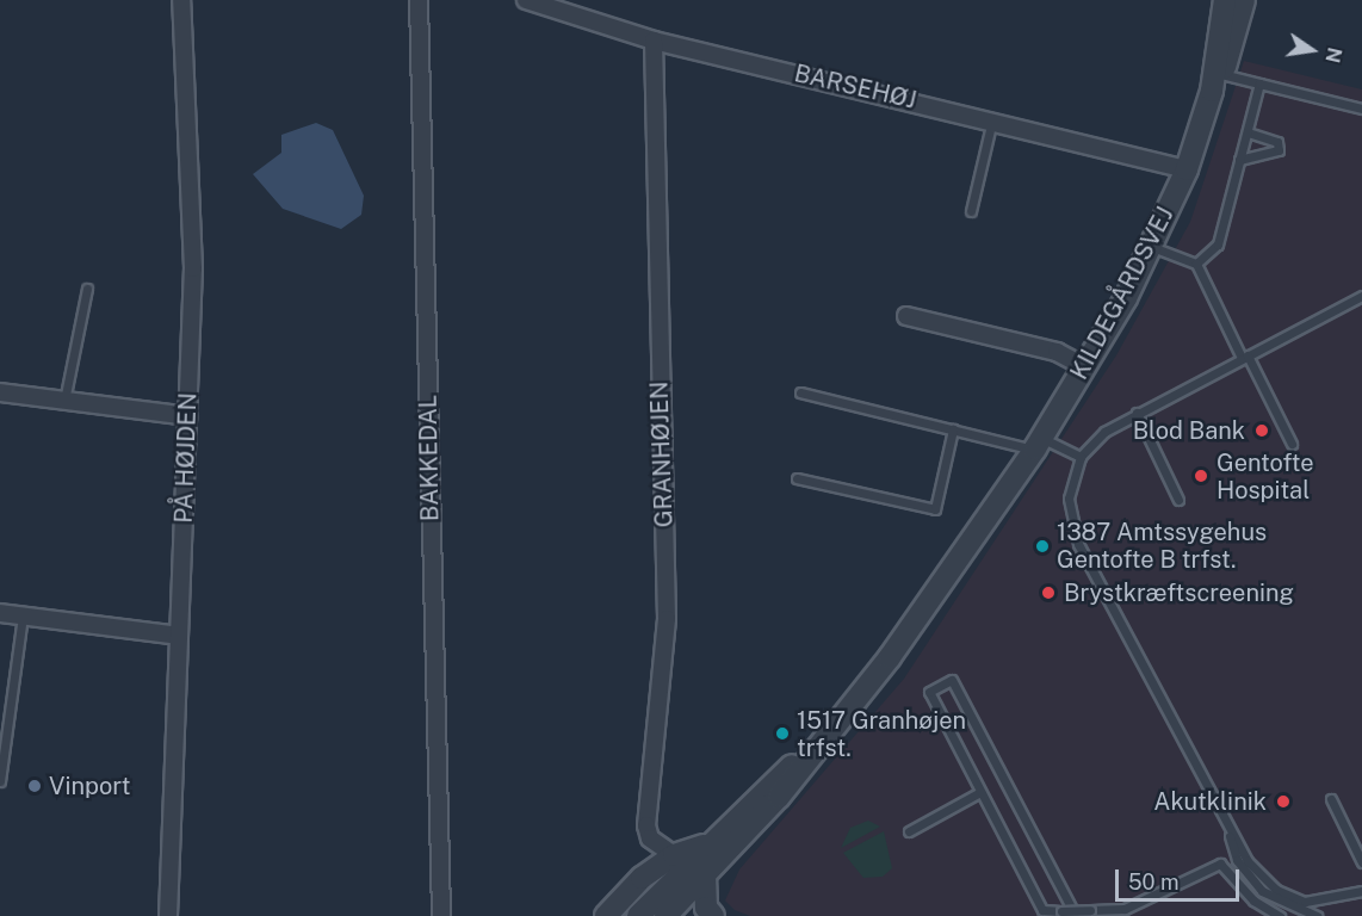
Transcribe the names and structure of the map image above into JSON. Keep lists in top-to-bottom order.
{
  "streets": {
    "street": [
      "BARSEHØJ",
      "KILDEGÅRDSVEJ",
      "GRANHØJEN",
      "PÅ HØJDEN",
      "BAKKEDAL"
    ]
  },
  "crossings": [
    ["BARSEHØJ", "KILDEGÅRDSVEJ"],
    ["BARSEHØJ", "GRANHØJEN"],
    ["KILDEGÅRDSVEJ", "GRANHØJEN"]
  ],
  "places": [
    "Blod Bank",
    "Gentofte Hospital",
    "1387 Amtssygehus Gentofte B trfst.",
    "Brystkræftscreening",
    "1517 Granhøjen trfst.",
    "Vinport",
    "Akutklinik"
  ],
  "scale_bar": "50 m",
  "north": "right"
}
